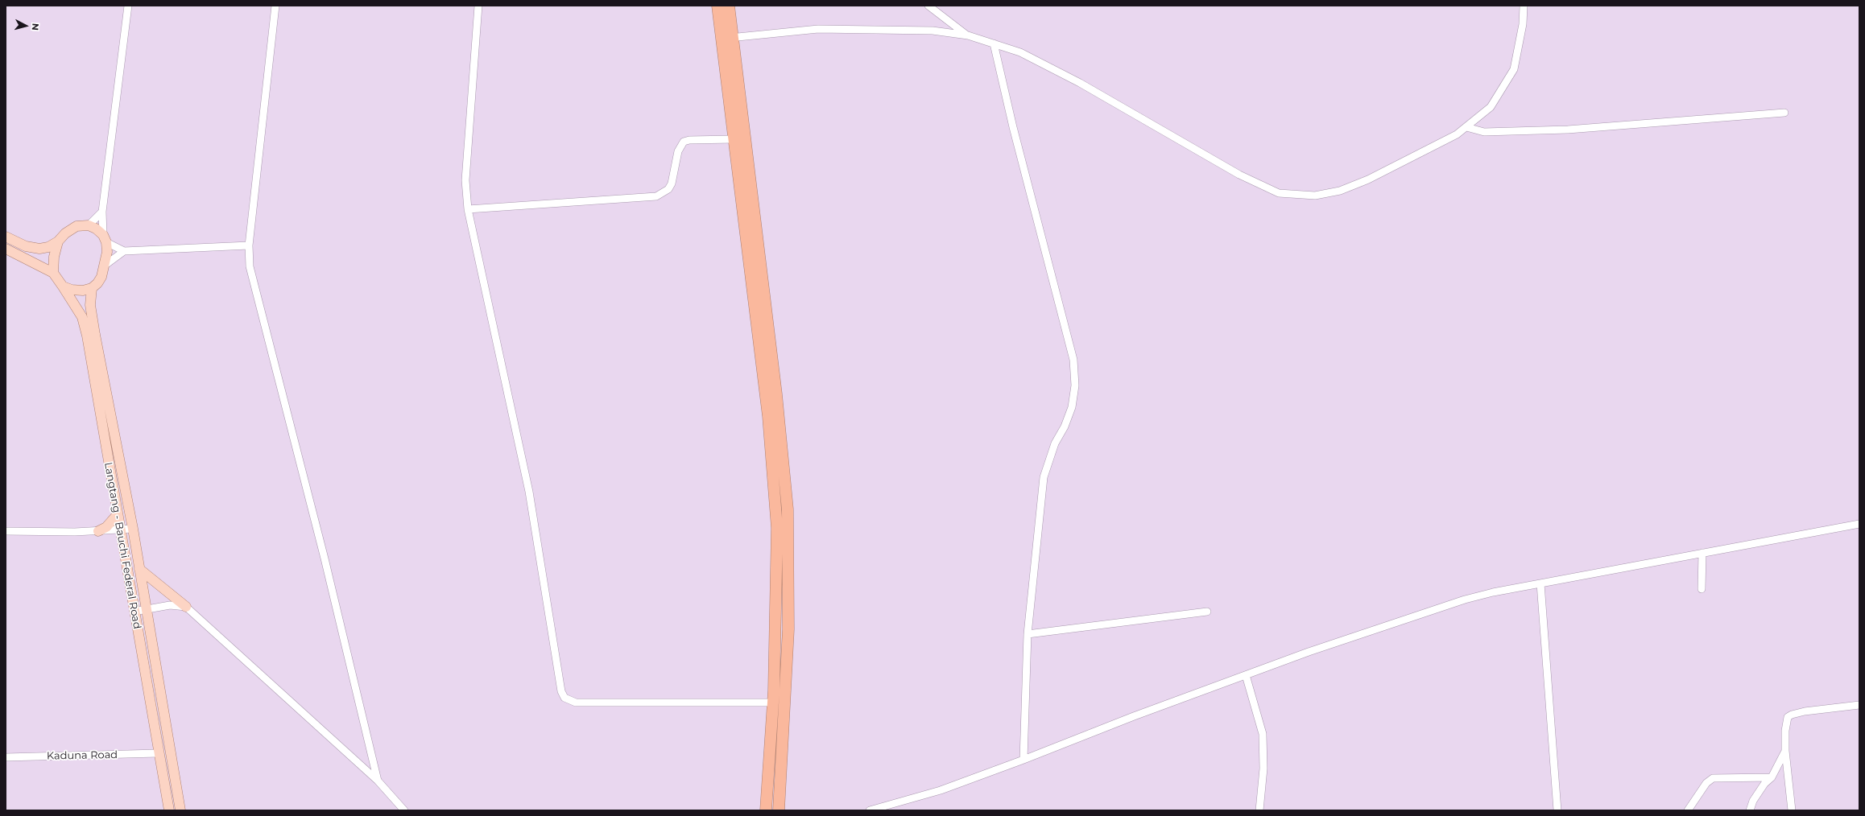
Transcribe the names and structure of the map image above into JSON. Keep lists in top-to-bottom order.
{
  "streets": {
    "main road": ["Langtang - Bauchi Federal Road"],
    "street": ["Kaduna Road"]
  },
  "crossings": [
    ["Langtang - Bauchi Federal Road", "Kaduna Road"]
  ],
  "north": "right"
}
